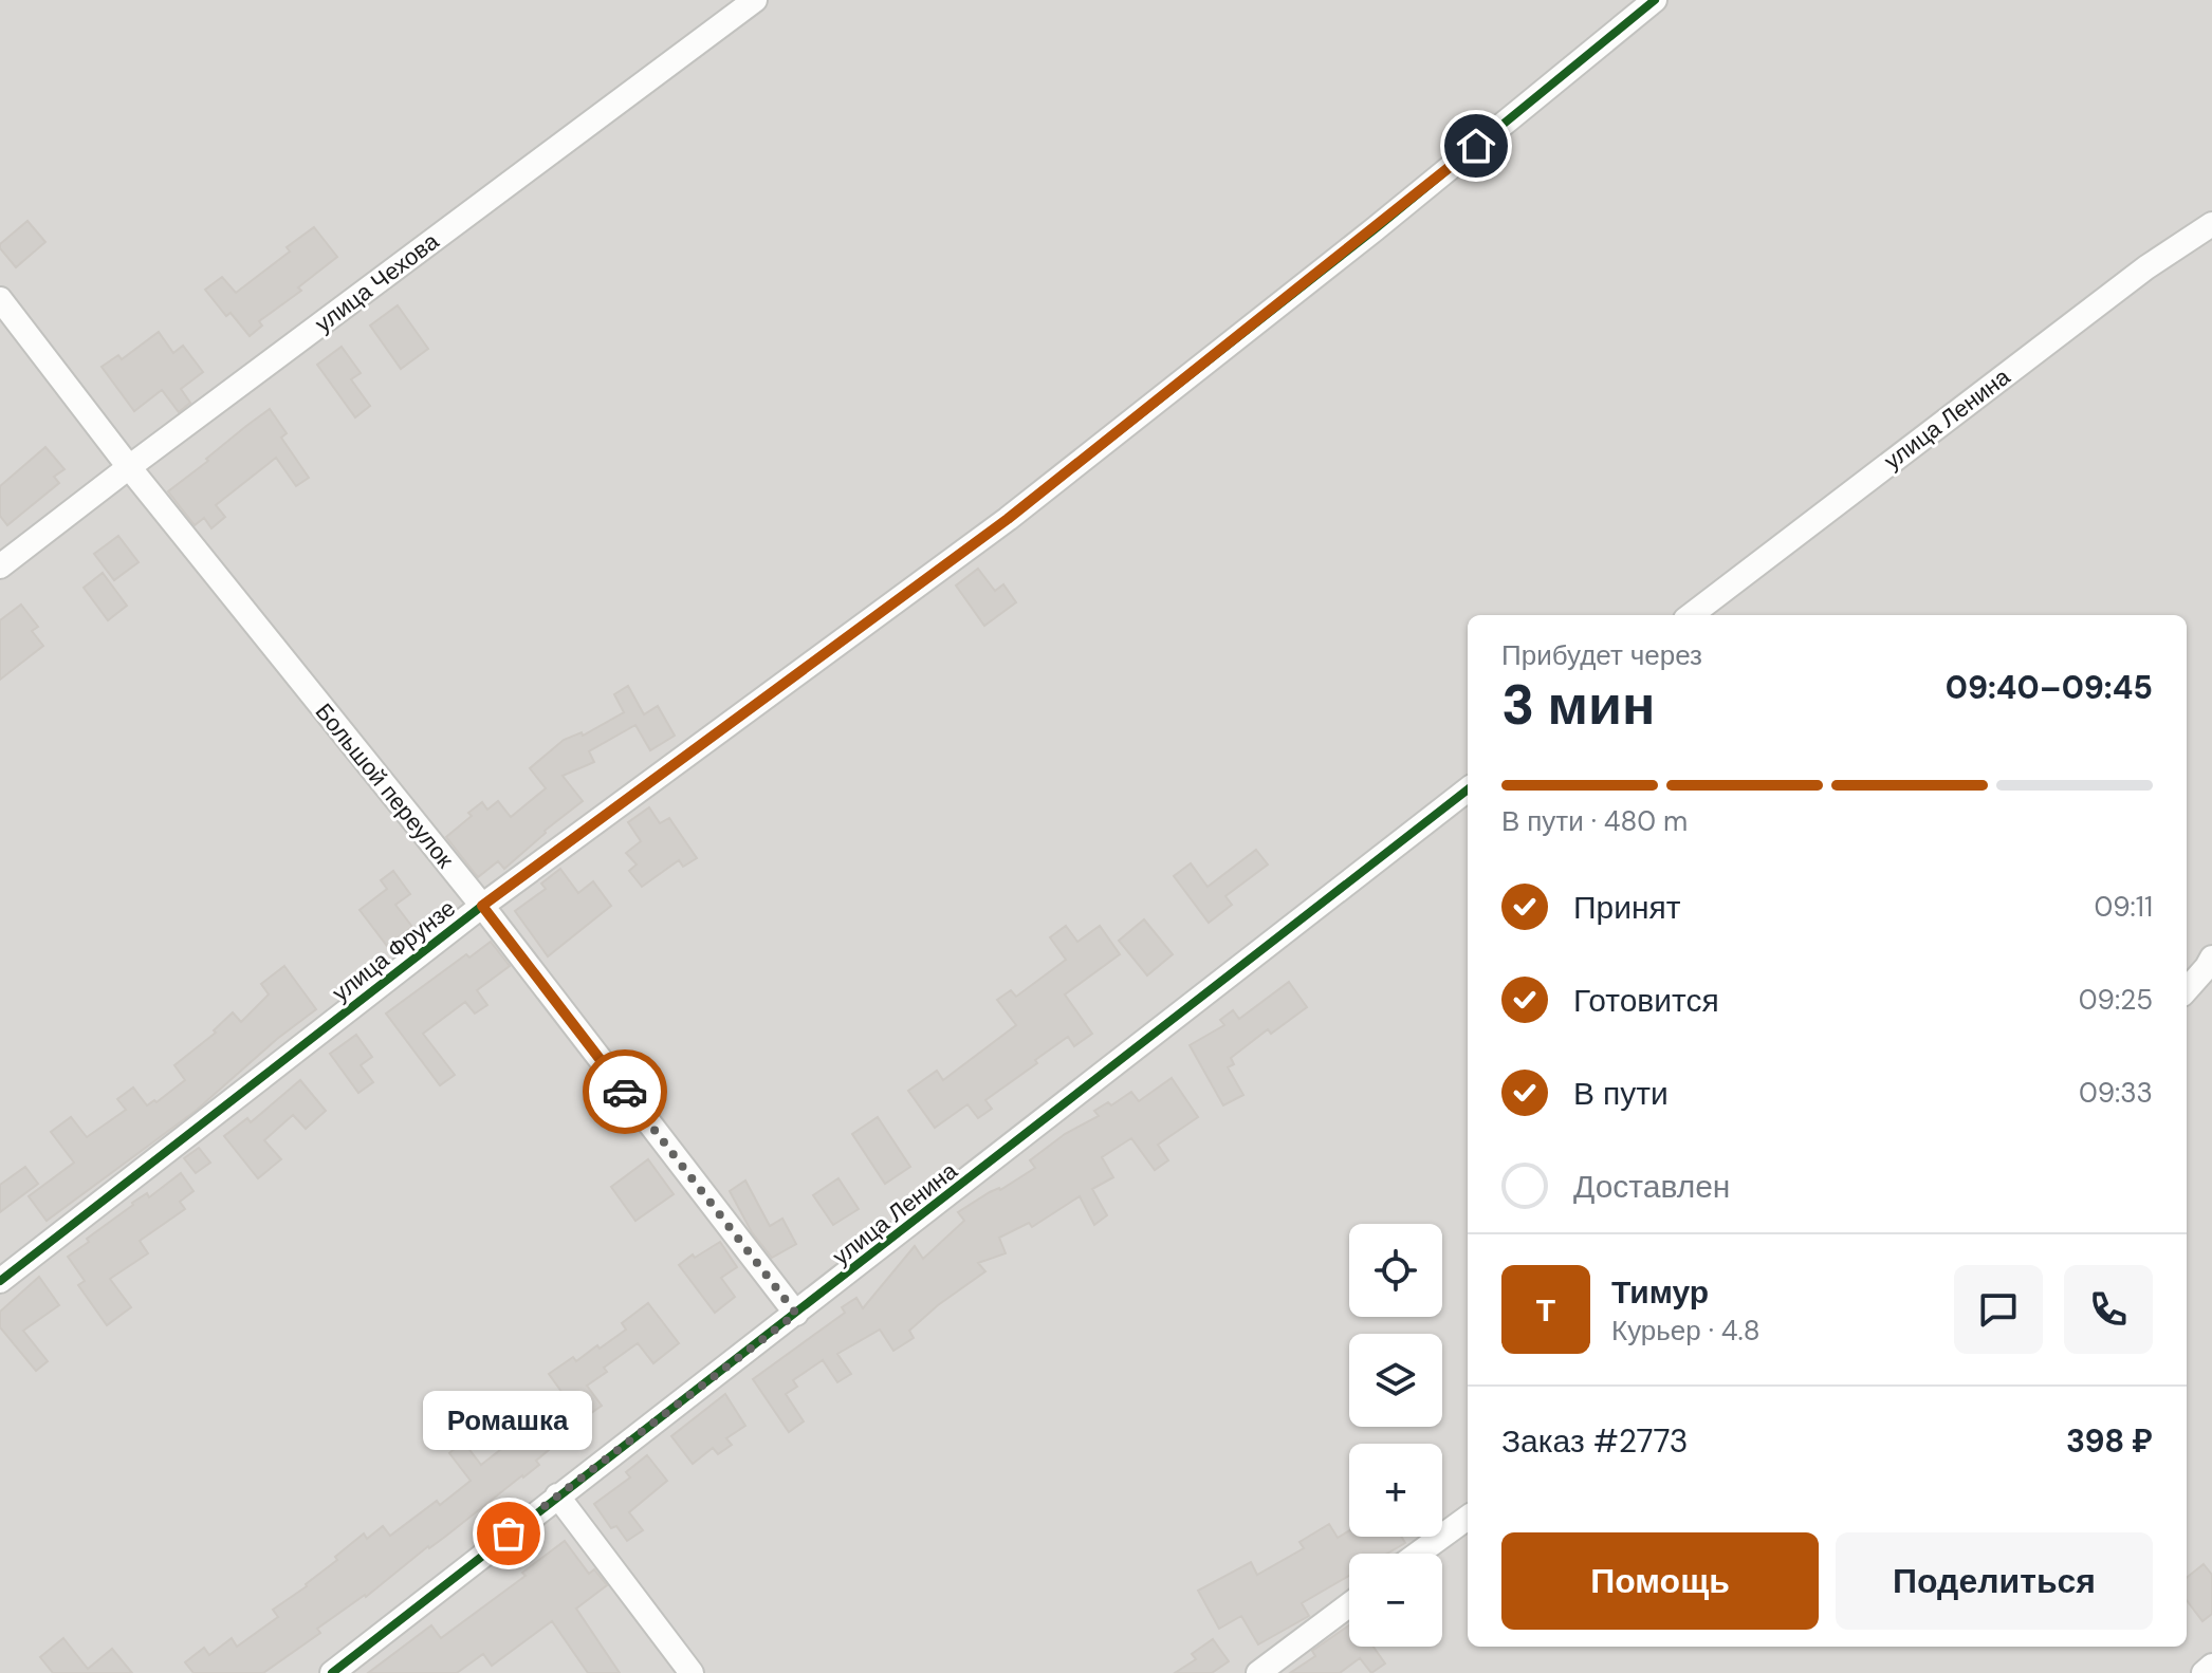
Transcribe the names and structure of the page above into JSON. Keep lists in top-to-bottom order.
{
  "streets": {
    "street": [
      "улица Чехова",
      "улица Ленина",
      "Большой переулок",
      "улица Фрунзе"
    ]
  },
  "crossings": [
    ["улица Чехова", "Большой переулок"],
    ["улица Ленина", "Большой переулок"],
    ["Большой переулок", "улица Фрунзе"]
  ],
  "places": ["Ромашка"],
  "page": {
    "heading": ["3 мин", "Прибудет через", "09:40–09:45"],
    "panel": [
      "Тимур",
      "Курьер · 4.8",
      "Заказ #2773",
      "398 ₽"
    ],
    "bar": "В пути · 480 m",
    "list": [
      ["Принят", "09:11"],
      ["Готовится", "09:25"],
      ["В пути", "09:33"],
      "Доставлен"
    ],
    "map_buttons": ["+", "−"],
    "round": "Т",
    "bubble": "Ромашка",
    "buttons": ["Помощь", "Поделиться"]
  }
}
